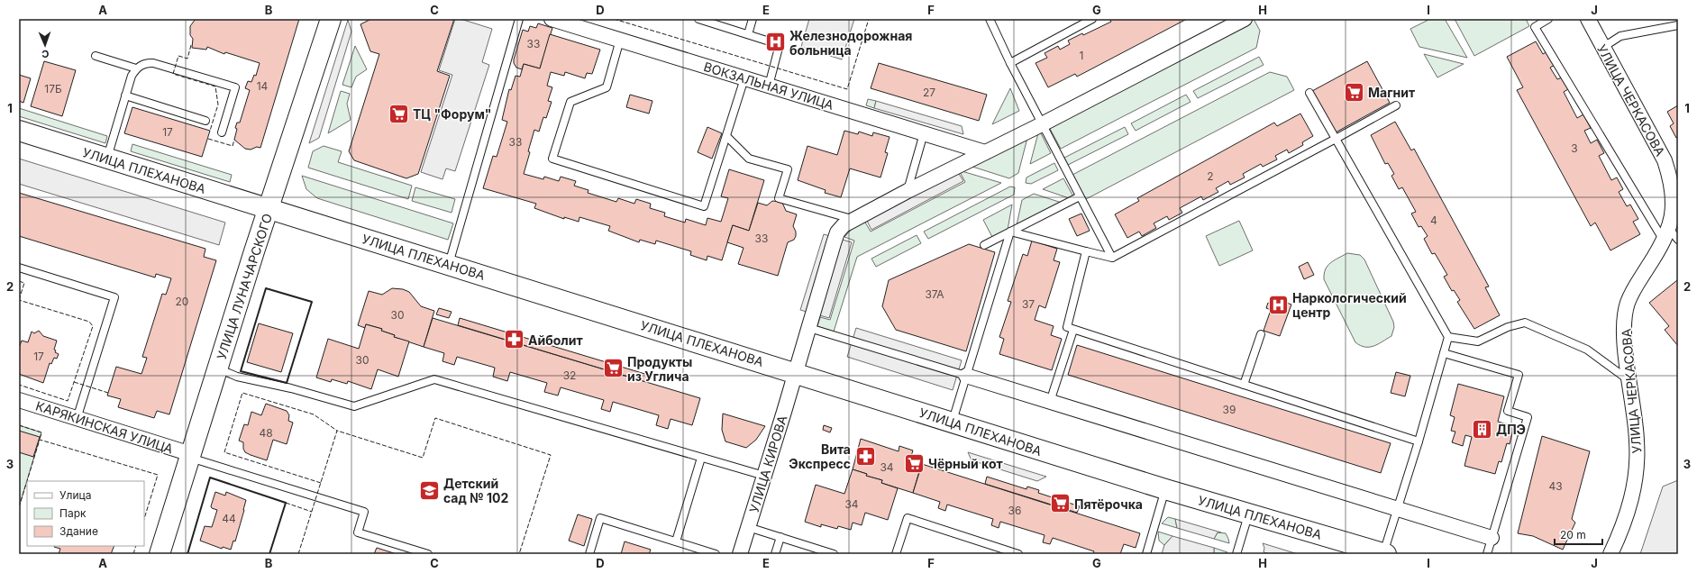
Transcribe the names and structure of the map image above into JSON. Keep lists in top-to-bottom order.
{
  "streets": {
    "main road": ["УЛИЦА ПЛЕХАНОВА", "УЛИЦА ЛУНАЧАРСКОГО"],
    "street": [
      "ВОКЗАЛЬНАЯ УЛИЦА",
      "УЛИЦА ЧЕРКАСОВА",
      "КАРЯКИНСКАЯ УЛИЦА",
      "УЛИЦА КИРОВА"
    ]
  },
  "crossings": [
    ["ВОКЗАЛЬНАЯ УЛИЦА", "УЛИЦА КИРОВА"],
    ["УЛИЦА ПЛЕХАНОВА", "УЛИЦА ЛУНАЧАРСКОГО"],
    ["УЛИЦА ПЛЕХАНОВА", "УЛИЦА КИРОВА"],
    ["УЛИЦА ЛУНАЧАРСКОГО", "КАРЯКИНСКАЯ УЛИЦА"]
  ],
  "places": {
    "hospital": ["Железнодорожная больница", "Наркологический центр"],
    "supermarket": [
      "Магнит",
      "ТЦ \"Форум\"",
      "Продукты из Углича",
      "Чёрный кот",
      "Пятёрочка"
    ],
    "pharmacy": ["Айболит", "Вита Экспресс"],
    "building": ["ДПЭ"],
    "school or university": ["Детский сад № 102"]
  },
  "house_numbers": [
    "33",
    "1",
    "14",
    "17Б",
    "27",
    "17",
    "33",
    "3",
    "2",
    "4",
    "33",
    "37А",
    "20",
    "37",
    "30",
    "17",
    "30",
    "32",
    "39",
    "48",
    "34",
    "43",
    "34",
    "36",
    "44"
  ],
  "legend": ["Улица", "Парк", "Здание"],
  "scale_bar": "20 m",
  "north": "bottom",
  "grid": {
    "columns": [
      "A",
      "B",
      "C",
      "D",
      "E",
      "F",
      "G",
      "H",
      "I",
      "J"
    ],
    "rows": ["1", "2", "3"]
  }
}
